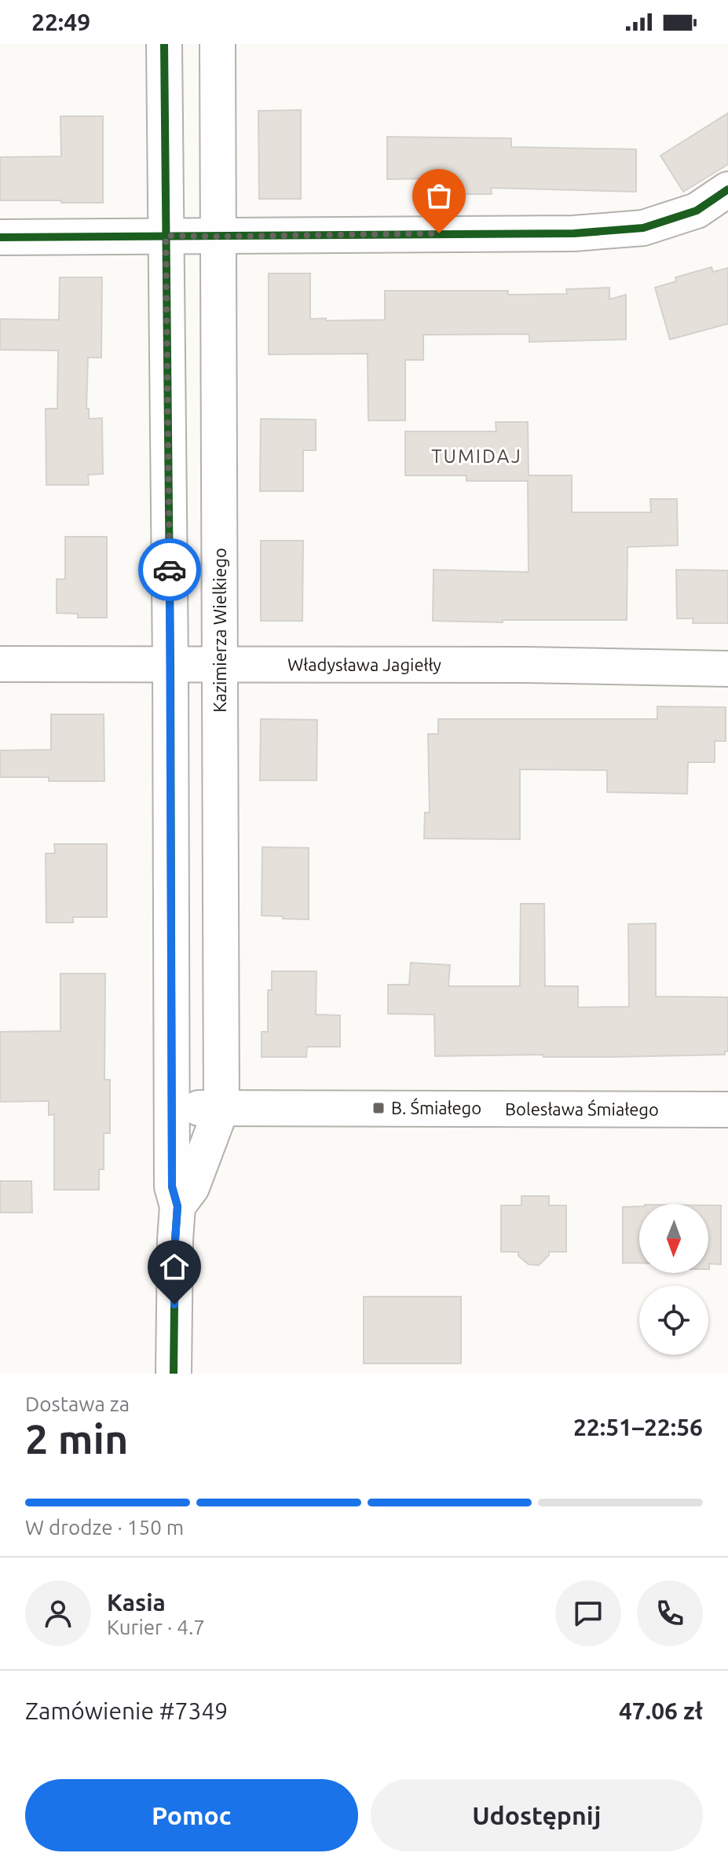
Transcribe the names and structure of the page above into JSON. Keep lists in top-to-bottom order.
{
  "streets": {
    "street": ["Kazimierza Wielkiego", "Władysława Jagiełły", "Bolesława Śmiałego"]
  },
  "crossings": [
    ["Kazimierza Wielkiego", "Władysława Jagiełły"],
    ["Kazimierza Wielkiego", "Bolesława Śmiałego"]
  ],
  "districts": ["TUMIDAJ"],
  "places": {
    "transit": ["B. Śmiałego"]
  },
  "north": "bottom",
  "page": {
    "status": "22:49",
    "heading": ["2 min", "Dostawa za", "22:51–22:56"],
    "panel": [
      "Kasia",
      "Kurier · 4.7",
      "Zamówienie #7349",
      "47.06 zł"
    ],
    "bar": "W drodze · 150 m",
    "buttons": ["Pomoc", "Udostępnij"]
  }
}
